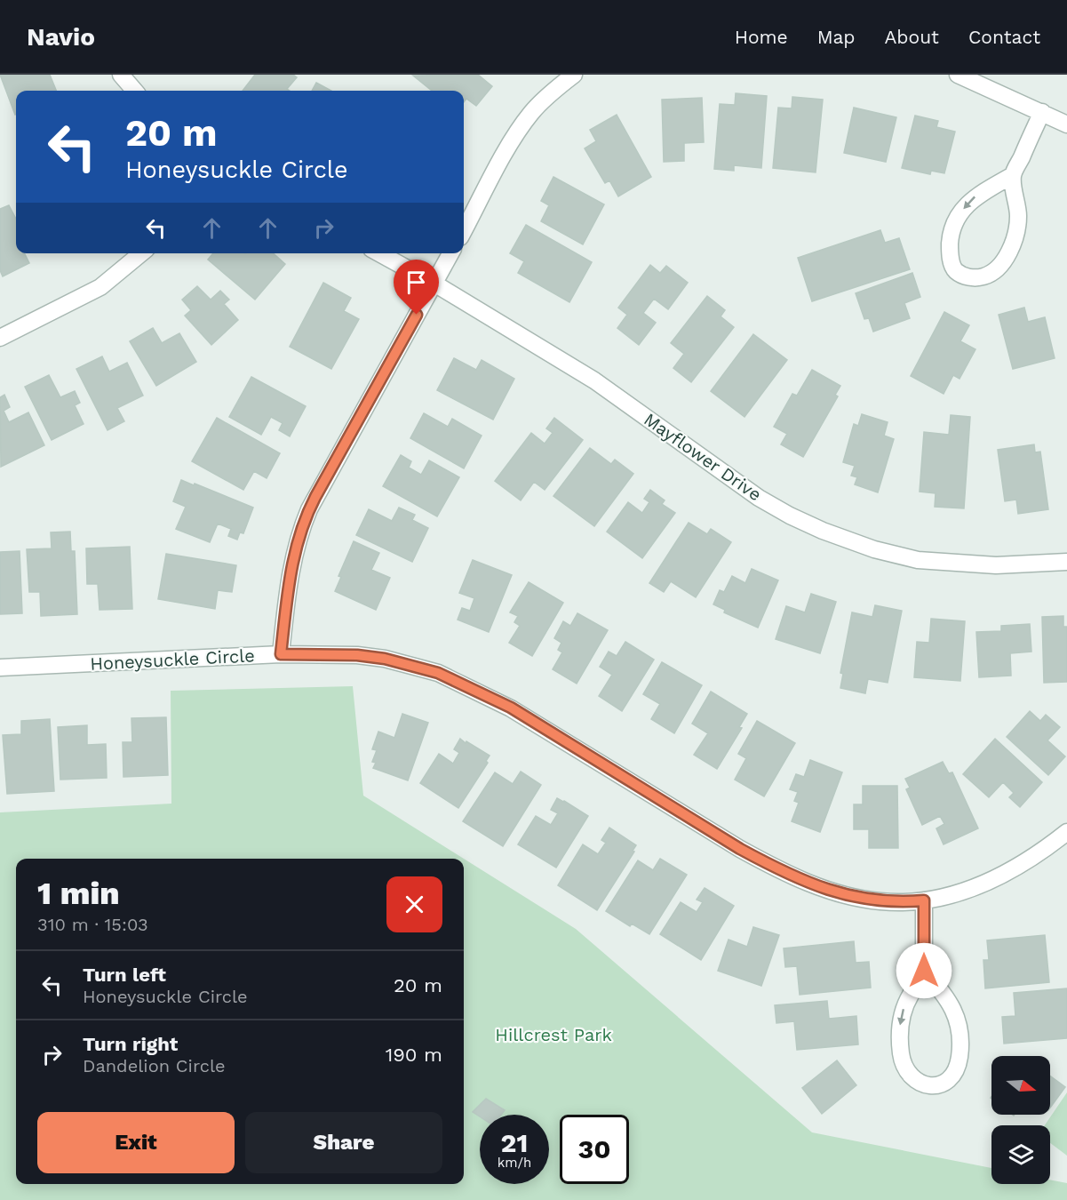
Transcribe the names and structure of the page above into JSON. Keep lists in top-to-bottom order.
{
  "streets": {
    "street": ["Mayflower Drive", "Honeysuckle Circle"]
  },
  "parks": ["Hillcrest Park"],
  "north": "right",
  "page": {
    "header": "Navio",
    "nav": [
      "Home",
      "Map",
      "About",
      "Contact"
    ],
    "turn": ["20 m", "Honeysuckle Circle"],
    "heading": ["1 min", "310 m · 15:03"],
    "list": [
      {
        "name": "Turn left",
        "note": "Honeysuckle Circle",
        "value": "20 m"
      },
      {
        "name": "Turn right",
        "note": "Dandelion Circle",
        "value": "190 m"
      }
    ],
    "buttons": ["Exit", "Share"],
    "speed": "21 km/h",
    "limit": "30"
  }
}
